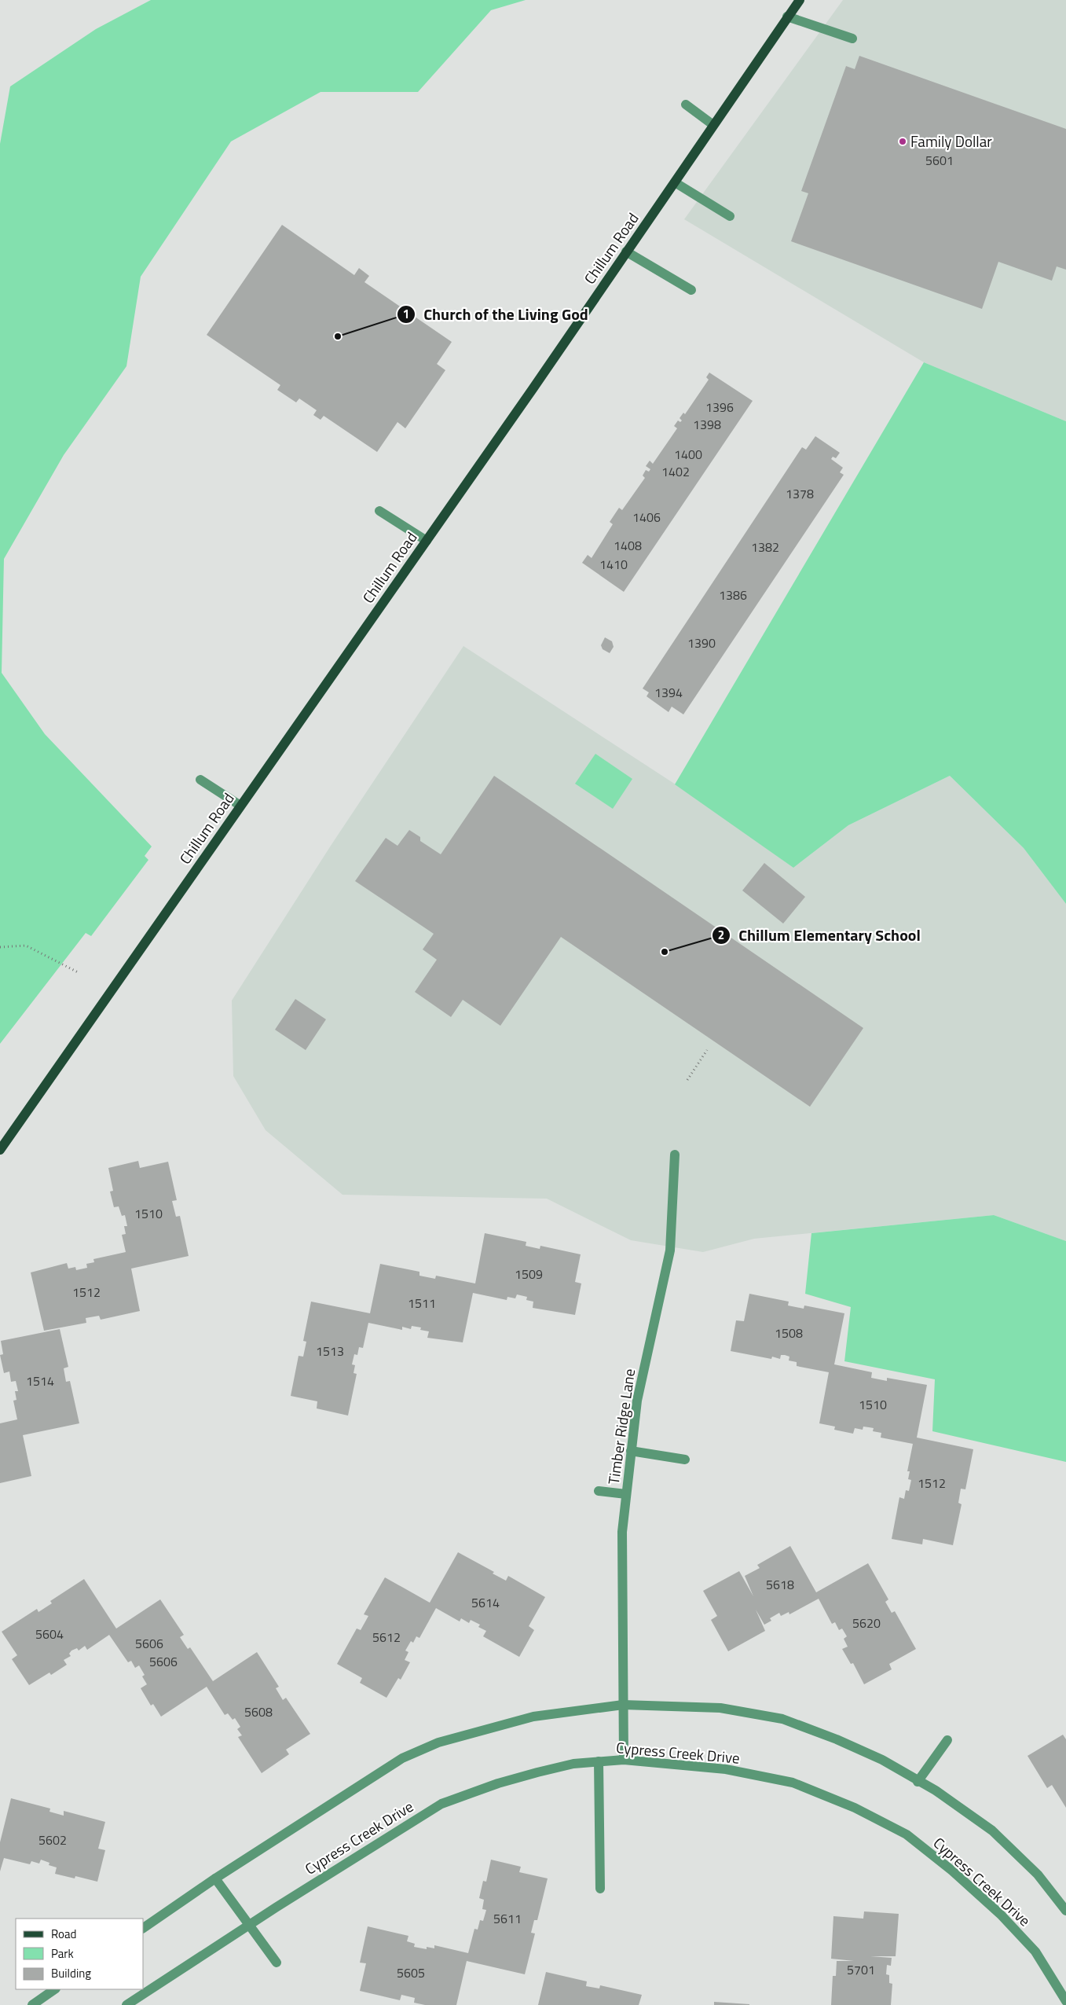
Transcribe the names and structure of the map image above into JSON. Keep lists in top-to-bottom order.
{
  "streets": {
    "main road": ["Chillum Road"],
    "street": ["Timber Ridge Lane", "Cypress Creek Drive"]
  },
  "crossings": [
    ["Timber Ridge Lane", "Cypress Creek Drive"]
  ],
  "places": ["Family Dollar", "Church of the Living God", "Chillum Elementary School"],
  "house_numbers": [
    "5601",
    "1396",
    "1398",
    "1400",
    "1402",
    "1378",
    "1406",
    "1408",
    "1382",
    "1410",
    "1386",
    "1390",
    "1394",
    "1510",
    "1509",
    "1512",
    "1511",
    "1508",
    "1513",
    "1514",
    "1510",
    "1512",
    "5618",
    "5614",
    "5620",
    "5604",
    "5612",
    "5606",
    "5606",
    "5608",
    "5602",
    "5611",
    "5701",
    "5605"
  ],
  "legend": ["Road", "Park", "Building"]
}
